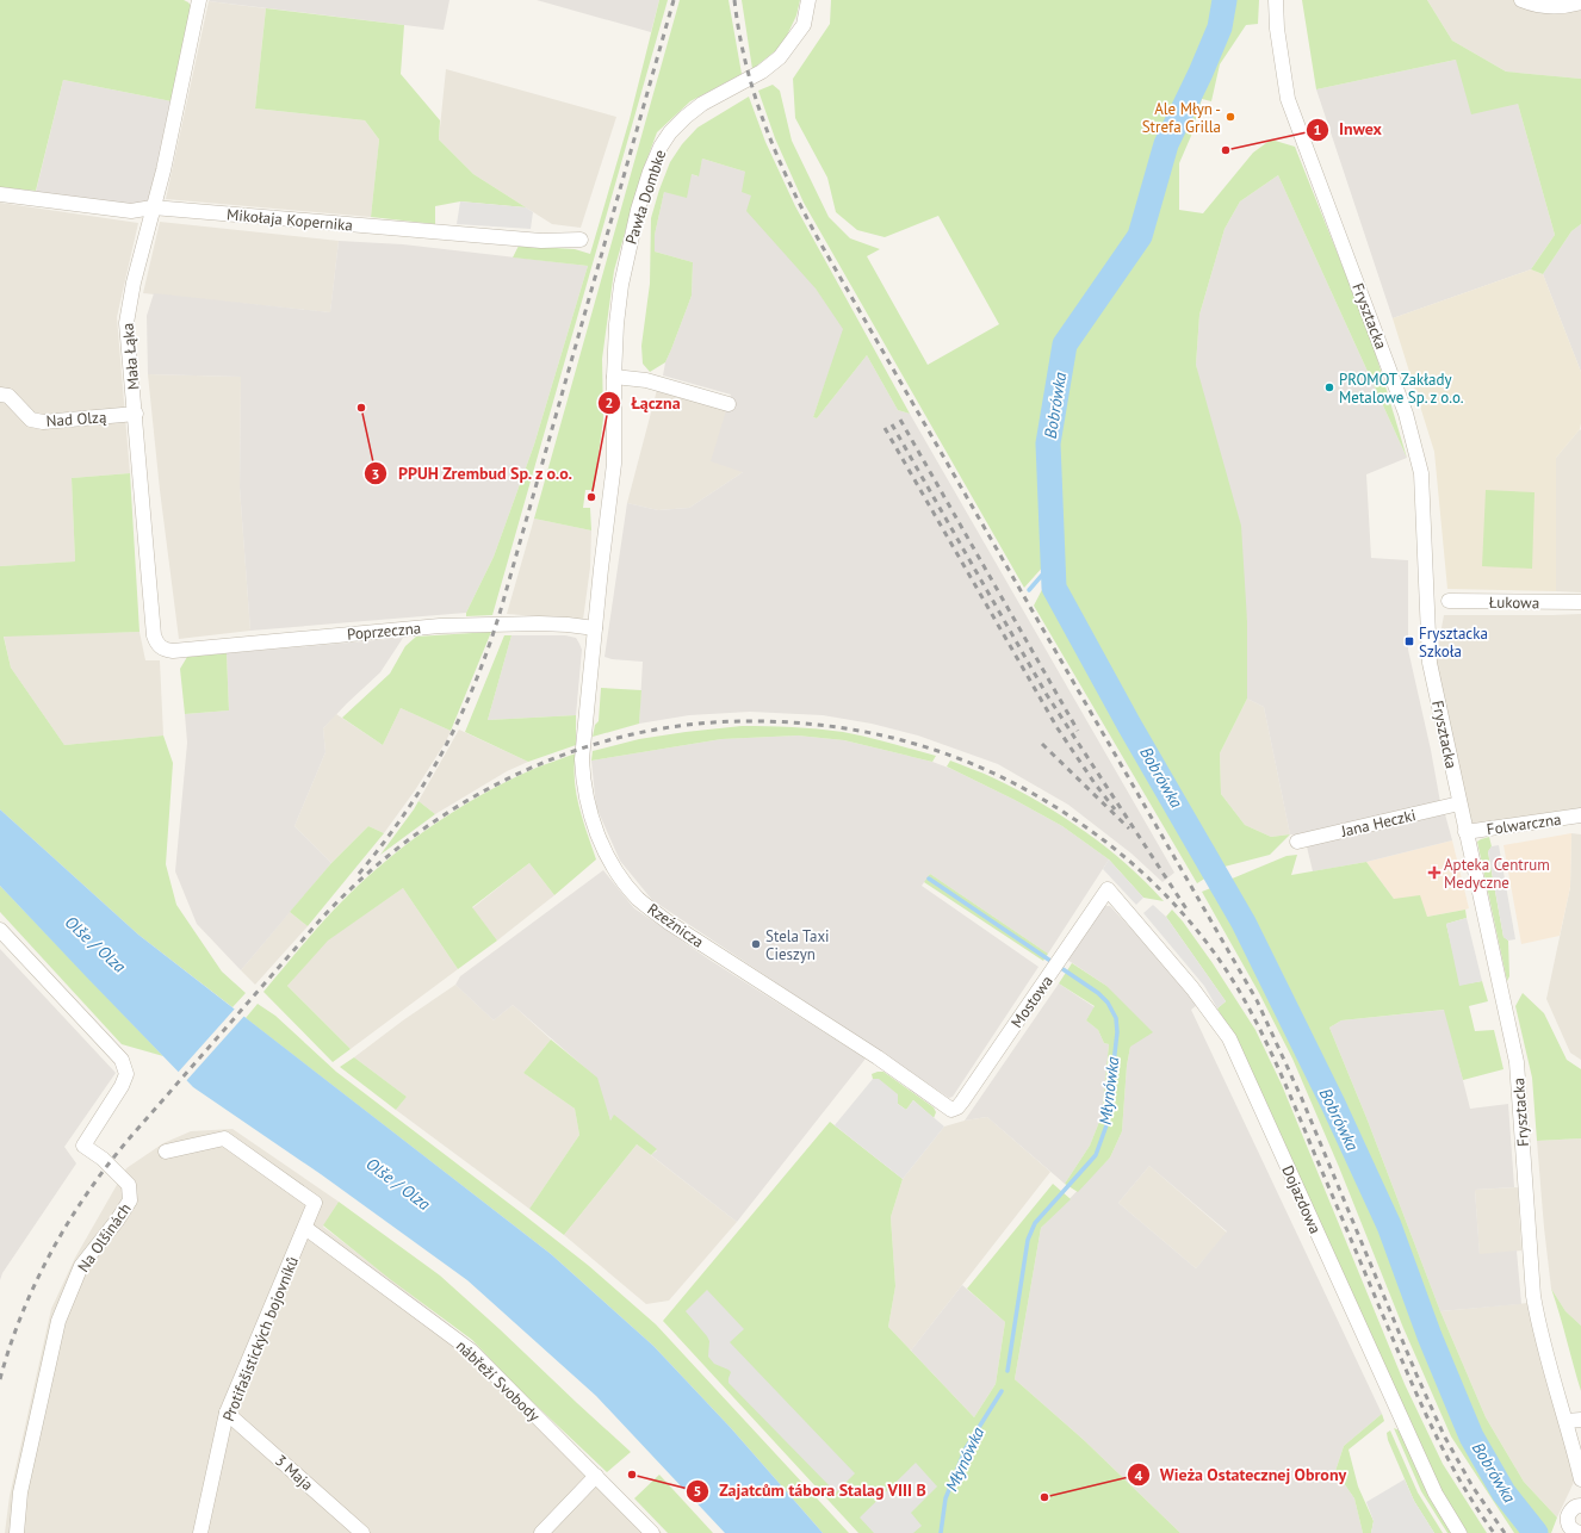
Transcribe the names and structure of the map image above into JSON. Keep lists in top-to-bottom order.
{
  "streets": {
    "street": [
      "Pawła Dombke",
      "Mikołaja Kopernika",
      "Frysztacka",
      "Mała Łąka",
      "Nad Olzą",
      "Łukowa",
      "Poprzeczna",
      "Jana Heczki",
      "Folwarczna",
      "Rzeźnicza",
      "Mostowa",
      "Dojazdowa",
      "Na Olšinách",
      "Protifašistických bojovníků",
      "nábřeží Svobody",
      "3 Maja"
    ]
  },
  "crossings": [
    ["Pawła Dombke", "Poprzeczna"],
    ["Pawła Dombke", "Rzeźnicza"],
    ["Mikołaja Kopernika", "Mała Łąka"],
    ["Frysztacka", "Jana Heczki"],
    ["Frysztacka", "Folwarczna"],
    ["Mała Łąka", "Nad Olzą"],
    ["Mała Łąka", "Poprzeczna"],
    ["Poprzeczna", "Rzeźnicza"],
    ["Rzeźnicza", "Mostowa"],
    ["Mostowa", "Dojazdowa"],
    ["Protifašistických bojovníků", "nábřeží Svobody"],
    ["Protifašistických bojovníků", "3 Maja"]
  ],
  "water": ["Bobrówka", "Olše / Olza", "Młynówka"],
  "places": {
    "other": [
      "Ale Młyn - Strefa Grilla",
      "Inwex",
      "PROMOT Zakłady Metalowe Sp. z o.o.",
      "PPUH Zrembud Sp. z o.o.",
      "Łączna",
      "Stela Taxi Cieszyn",
      "Zajatcům tábora Stalag VIII B",
      "Wieża Ostatecznej Obrony"
    ],
    "transit": ["Frysztacka Szkoła"],
    "health": ["Apteka Centrum Medyczne"]
  }
}
